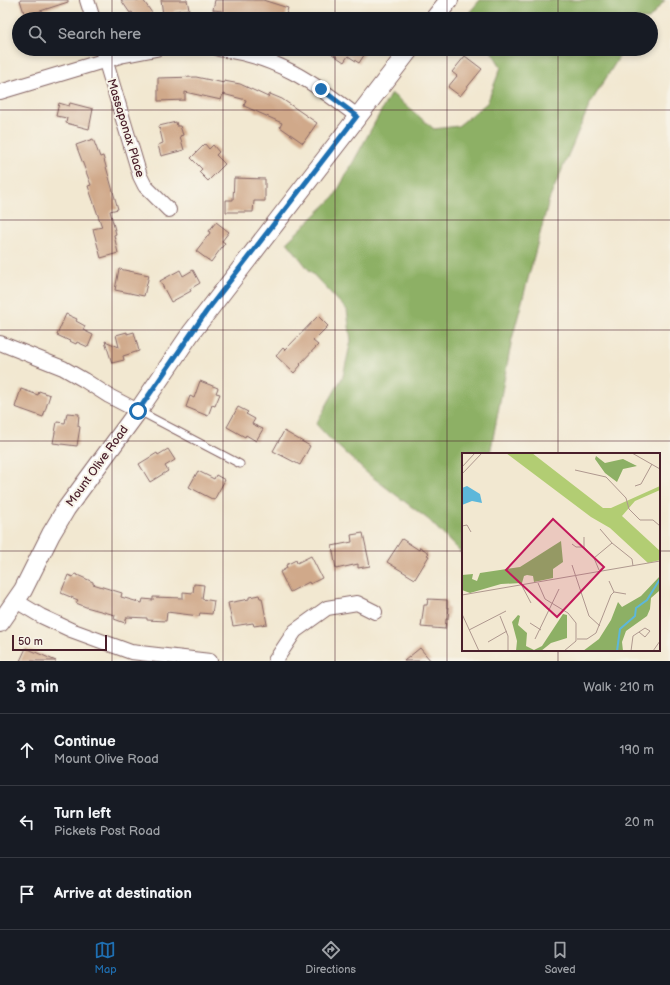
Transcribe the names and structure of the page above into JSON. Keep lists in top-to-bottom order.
{
  "streets": {
    "street": ["Massaponax Place", "Mount Olive Road"]
  },
  "scale_bar": "50 m",
  "page": {
    "search": "Search here",
    "scale": "50 m",
    "heading": ["3 min", "Walk · 210 m"],
    "list": [
      ["Continue", "Mount Olive Road", "190 m"],
      ["Turn left", "Pickets Post Road", "20 m"],
      "Arrive at destination"
    ],
    "nav": ["Map", "Directions", "Saved"]
  }
}
